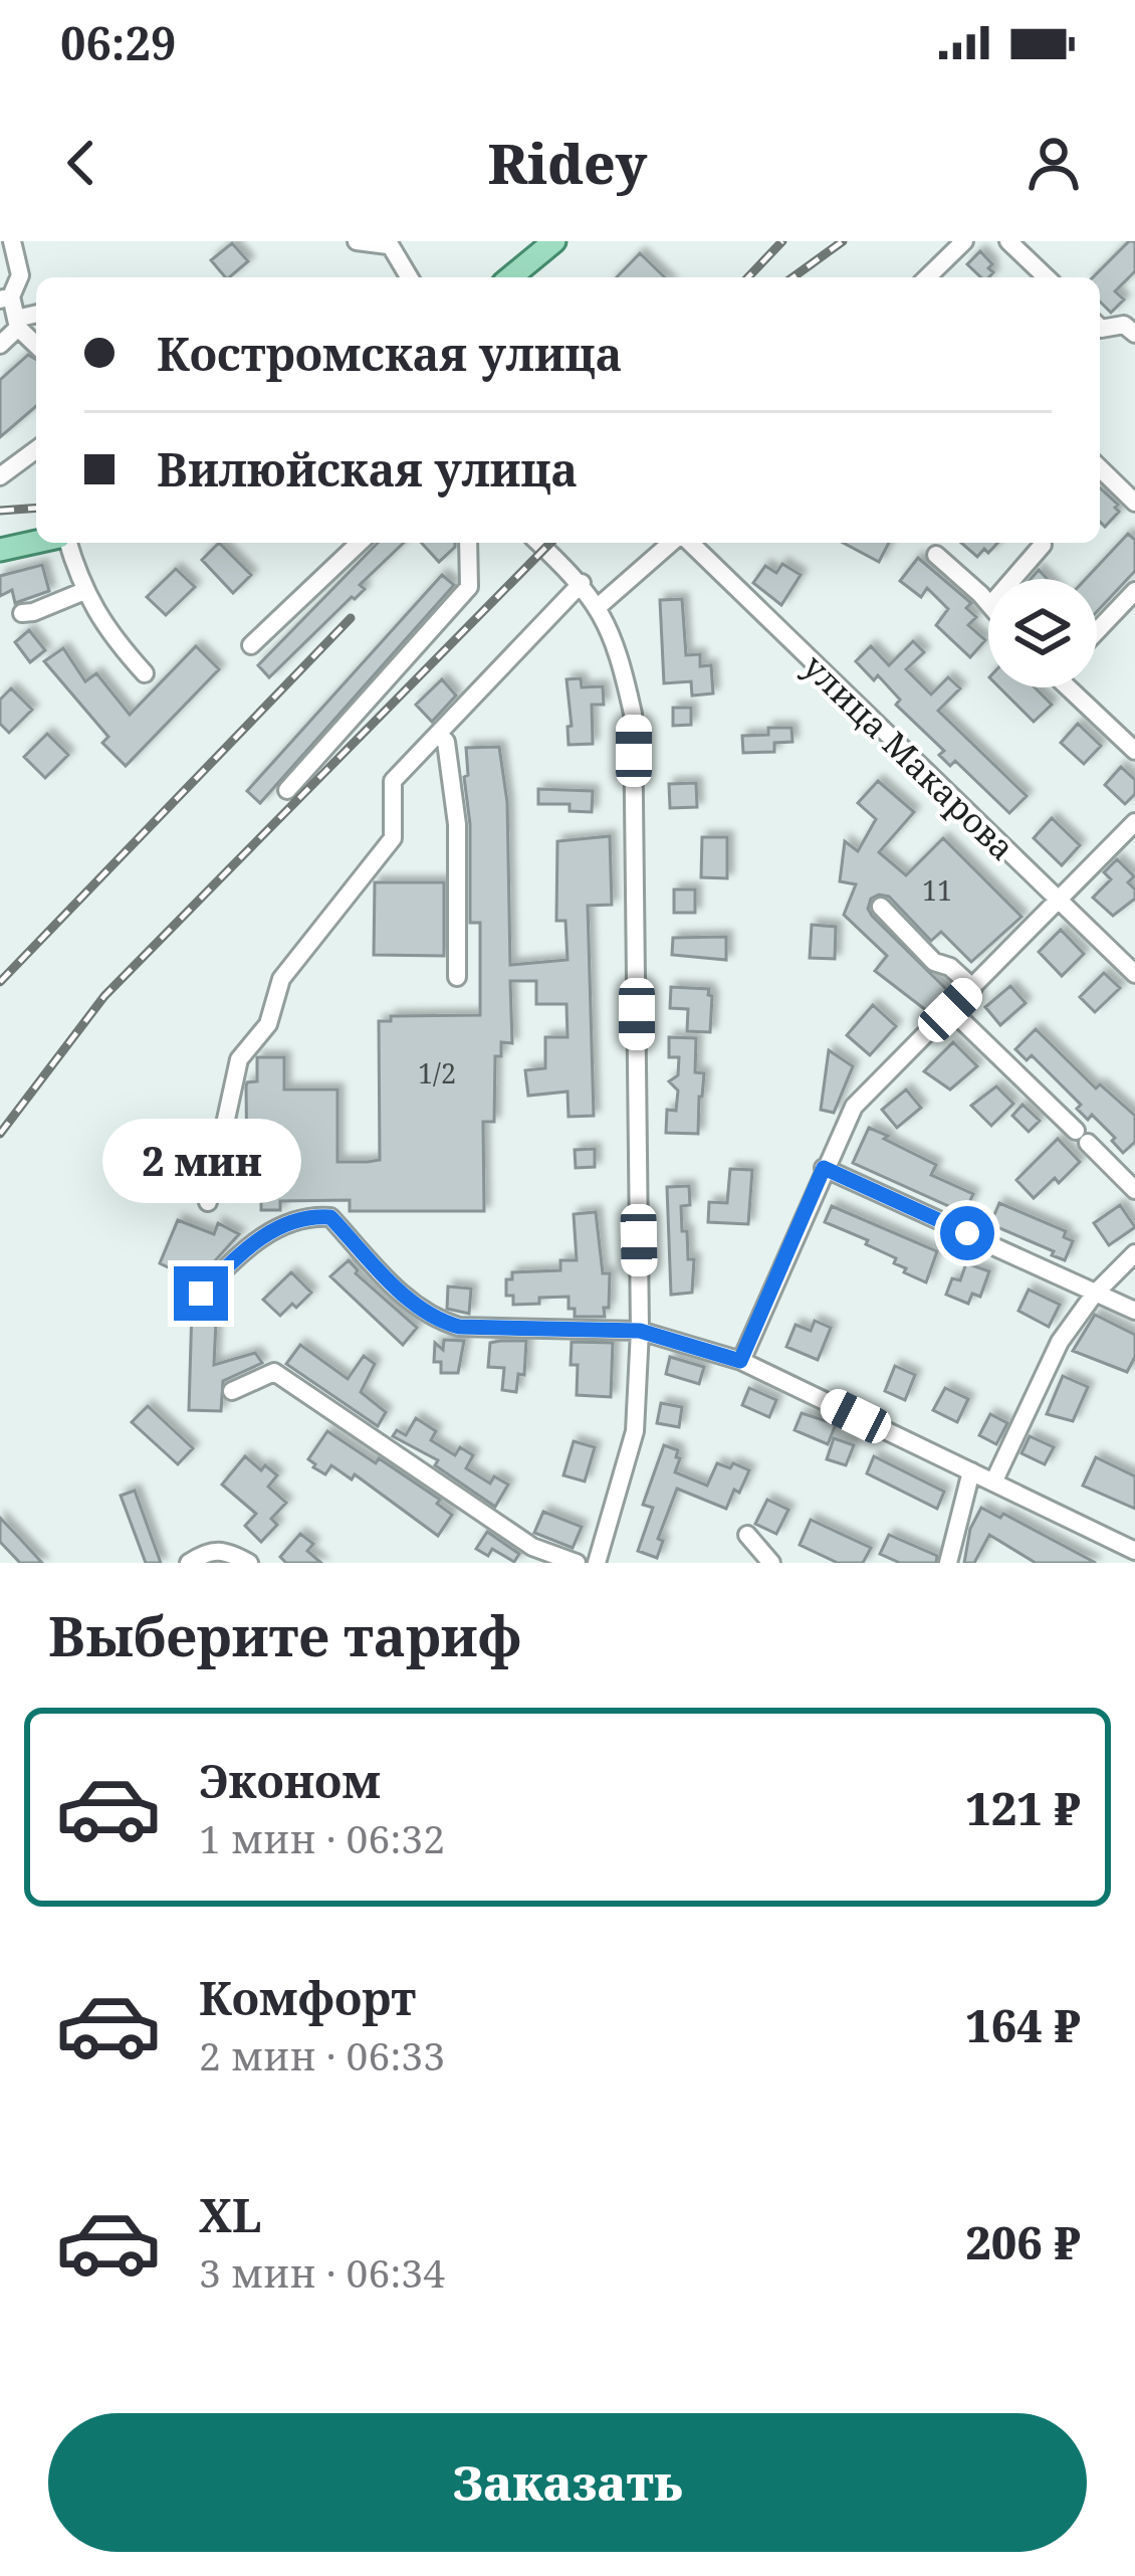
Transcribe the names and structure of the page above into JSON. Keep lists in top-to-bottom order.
{
  "streets": {
    "street": ["улица Макарова"]
  },
  "house_numbers": ["11", "1/2"],
  "page": {
    "status": "06:29",
    "header": "Ridey",
    "banner": ["Костромская улица", "Вилюйская улица"],
    "bubble": "2 мин",
    "heading": "Выберите тариф",
    "list": [
      {
        "name": "Эконом",
        "note": "1 мин · 06:32",
        "value": "121 ₽"
      },
      {
        "name": "Комфорт",
        "note": "2 мин · 06:33",
        "value": "164 ₽"
      },
      {
        "name": "XL",
        "note": "3 мин · 06:34",
        "value": "206 ₽"
      }
    ],
    "buttons": "Заказать"
  }
}
